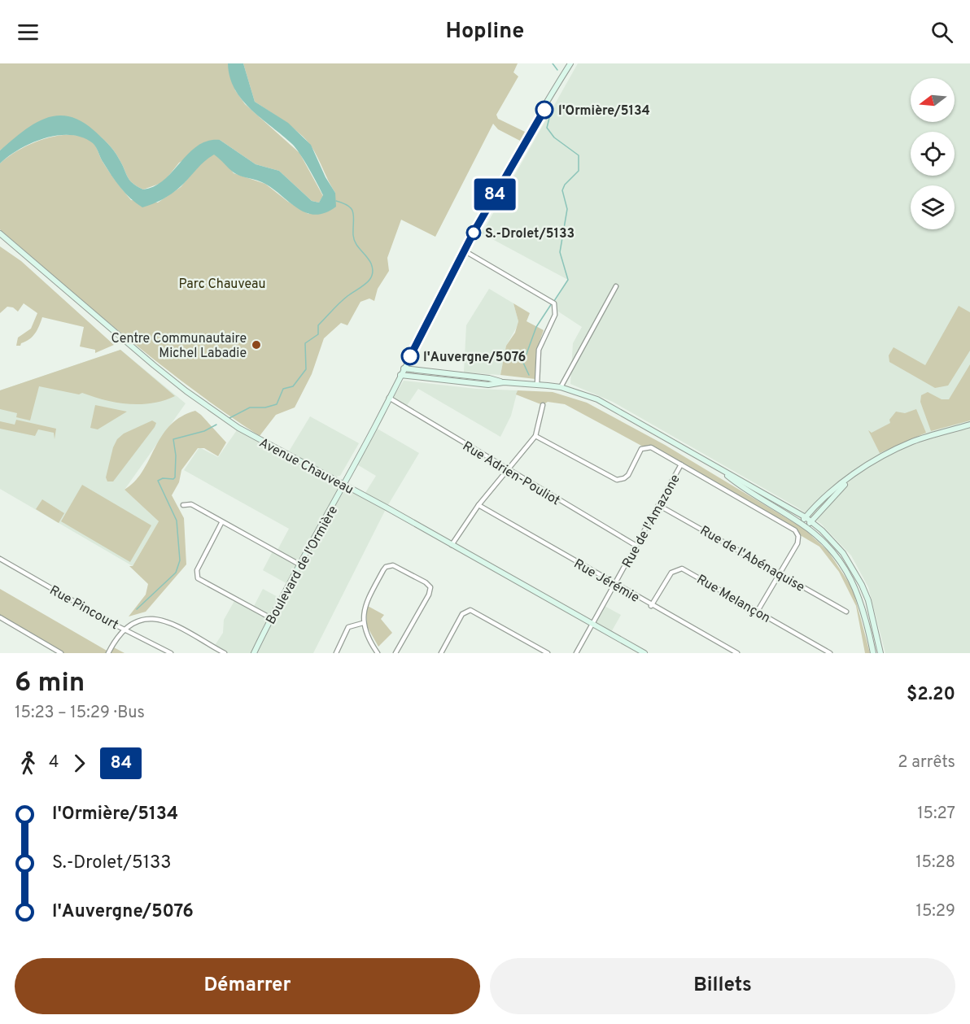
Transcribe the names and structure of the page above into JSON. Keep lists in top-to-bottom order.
{
  "streets": {
    "main road": ["Avenue Chauveau", "Boulevard de l'Ormière"],
    "street": [
      "Rue Adrien-Pouliot",
      "Rue de l'Amazone",
      "Rue de l'Abénaquise",
      "Rue Jérémie",
      "Rue Melançon",
      "Rue Pincourt"
    ]
  },
  "crossings": [
    ["Avenue Chauveau", "Rue de l'Amazone"],
    ["Avenue Chauveau", "Boulevard de l'Ormière"],
    ["Rue Adrien-Pouliot", "Rue de l'Amazone"],
    ["Rue Adrien-Pouliot", "Boulevard de l'Ormière"],
    ["Rue de l'Amazone", "Rue de l'Abénaquise"],
    ["Rue de l'Amazone", "Rue Jérémie"],
    ["Rue Jérémie", "Rue Melançon"]
  ],
  "parks": ["Parc Chauveau"],
  "places": [
    "l'Ormière/5134",
    "S.-Drolet/5133",
    "Centre Communautaire Michel Labadie",
    "l'Auvergne/5076"
  ],
  "lines": ["bus line 84"],
  "north": "left",
  "page": {
    "header": "Hopline",
    "on_map": "84",
    "heading": ["6 min", "15:23 – 15:29 · Bus", "$2.20"],
    "legs": ["4", "84", "2 arrêts"],
    "list": [
      {
        "name": "l'Ormière/5134",
        "value": "15:27"
      },
      {
        "name": "S.-Drolet/5133",
        "value": "15:28"
      },
      {
        "name": "l'Auvergne/5076",
        "value": "15:29"
      }
    ],
    "buttons": ["Démarrer", "Billets"]
  }
}
